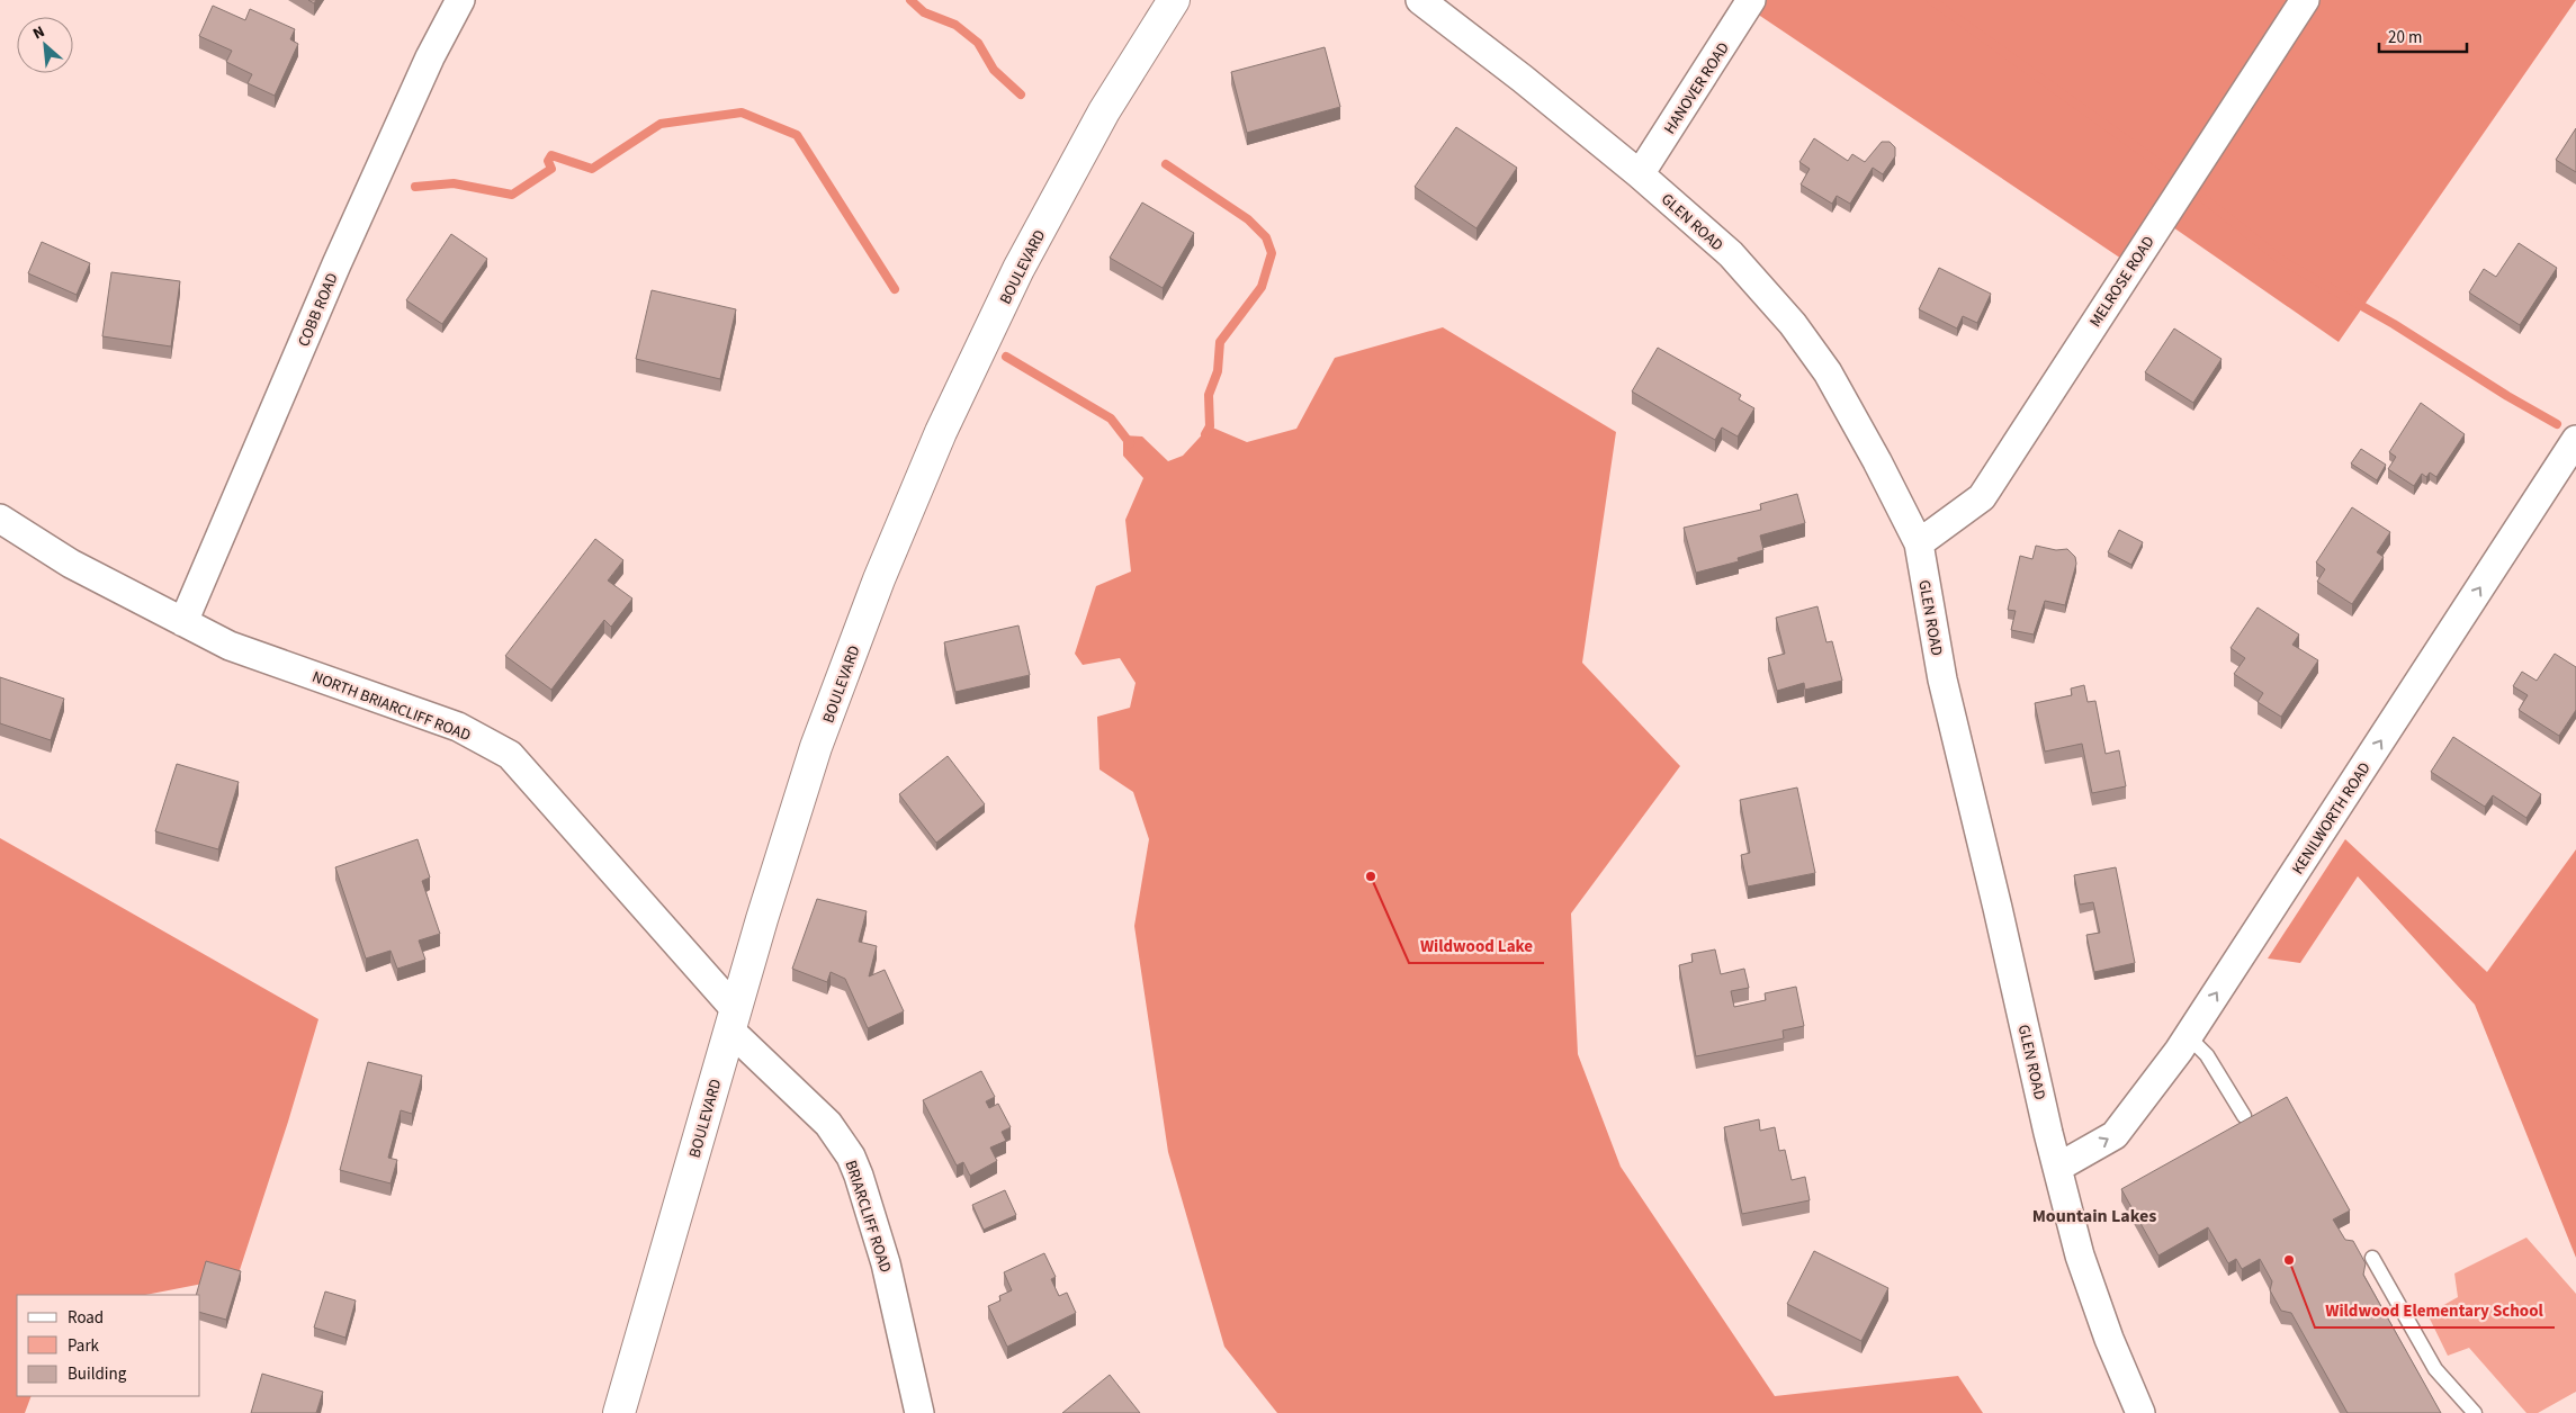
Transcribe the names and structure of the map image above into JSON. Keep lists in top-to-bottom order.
{
  "streets": {
    "main road": ["BOULEVARD"],
    "street": [
      "HANOVER ROAD",
      "GLEN ROAD",
      "MELROSE ROAD",
      "COBB ROAD",
      "NORTH BRIARCLIFF ROAD",
      "KENILWORTH ROAD",
      "BRIARCLIFF ROAD"
    ]
  },
  "crossings": [
    ["HANOVER ROAD", "GLEN ROAD"],
    ["GLEN ROAD", "MELROSE ROAD"],
    ["GLEN ROAD", "KENILWORTH ROAD"],
    ["BOULEVARD", "NORTH BRIARCLIFF ROAD"],
    ["BOULEVARD", "BRIARCLIFF ROAD"],
    ["COBB ROAD", "NORTH BRIARCLIFF ROAD"],
    ["NORTH BRIARCLIFF ROAD", "BRIARCLIFF ROAD"]
  ],
  "one_way": ["KENILWORTH ROAD"],
  "districts": ["Mountain Lakes"],
  "places": ["Wildwood Lake", "Wildwood Elementary School"],
  "legend": ["Road", "Park", "Building"],
  "scale_bar": "20 m",
  "north": "top left"
}
